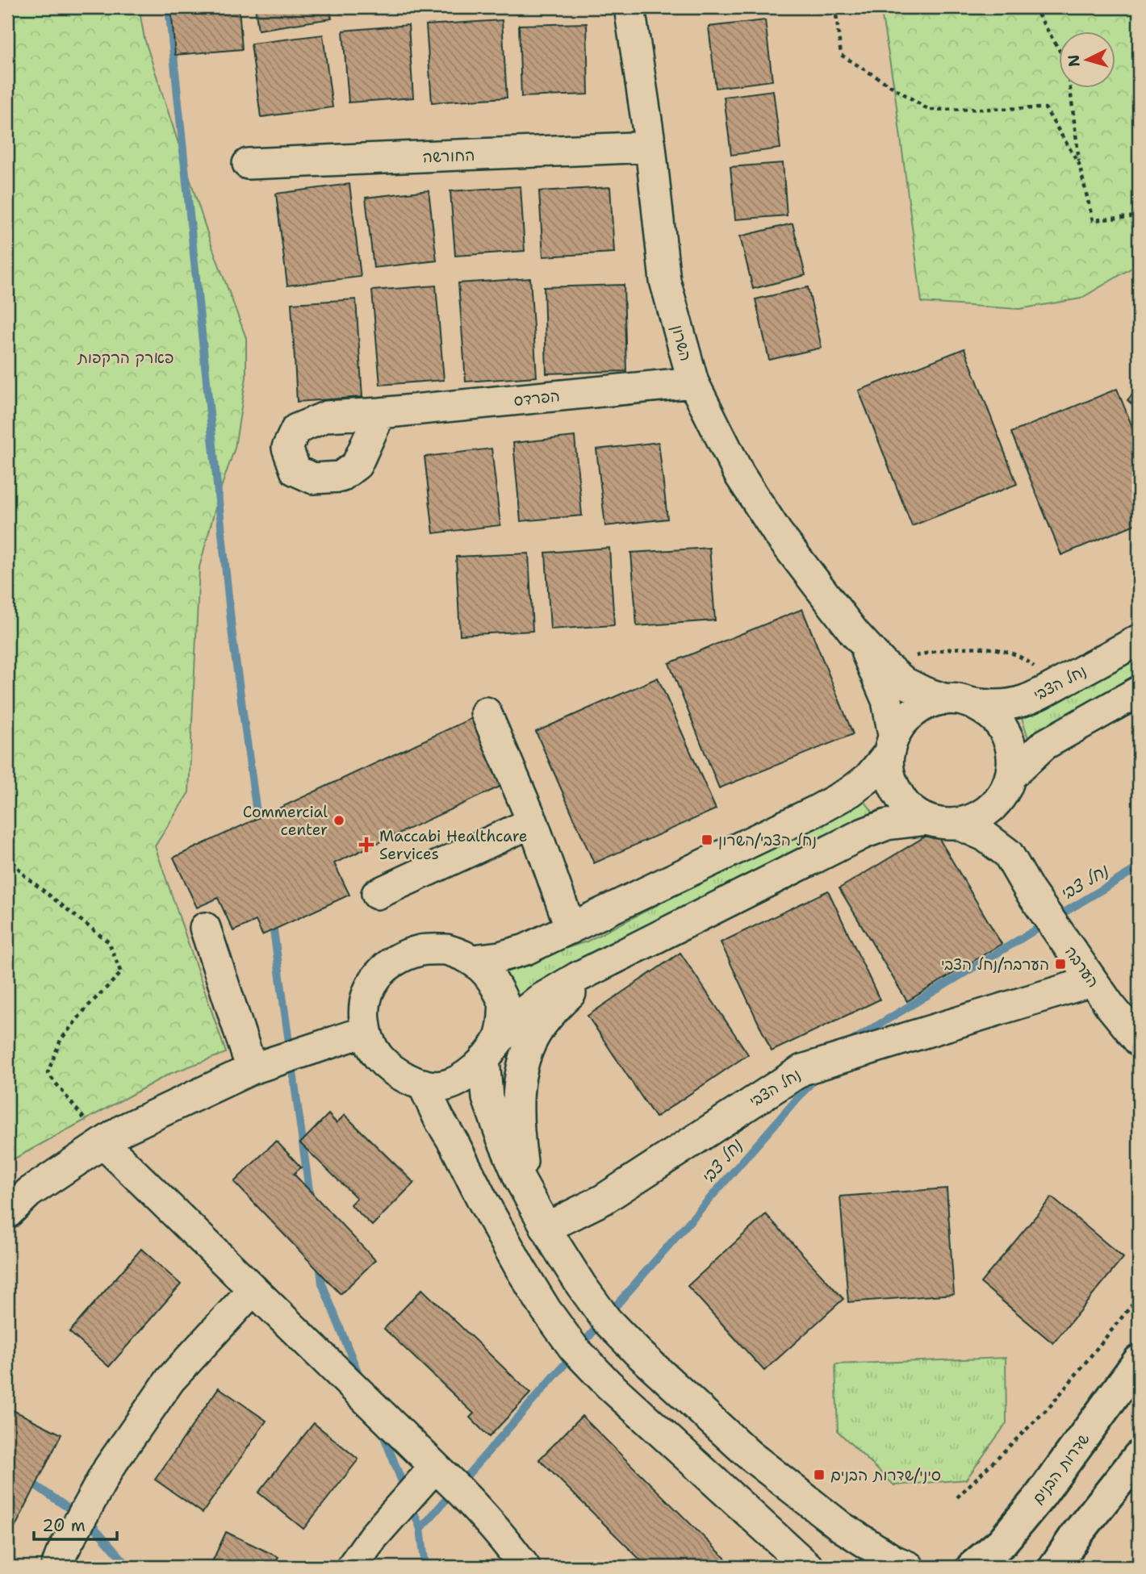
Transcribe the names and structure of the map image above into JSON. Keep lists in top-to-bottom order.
{
  "streets": {
    "main road": ["שדרות הבנים"],
    "street": [
      "החורשה",
      "השרון",
      "הפרדס",
      "נחל הצבי",
      "הערבה"
    ]
  },
  "crossings": [
    ["החורשה", "השרון"],
    ["השרון", "הפרדס"],
    ["השרון", "נחל הצבי"],
    ["השרון", "הערבה"],
    ["נחל הצבי", "הערבה"]
  ],
  "water": ["נחל צבי"],
  "parks": ["פארק הרקפות"],
  "places": {
    "other": ["Commercial center"],
    "transit": ["נחל הצבי/השרון", "הערבה/נחל הצבי", "סיני/שדרות הבנים"],
    "health": ["Maccabi Healthcare Services"]
  },
  "scale_bar": "20 m",
  "north": "left"
}
